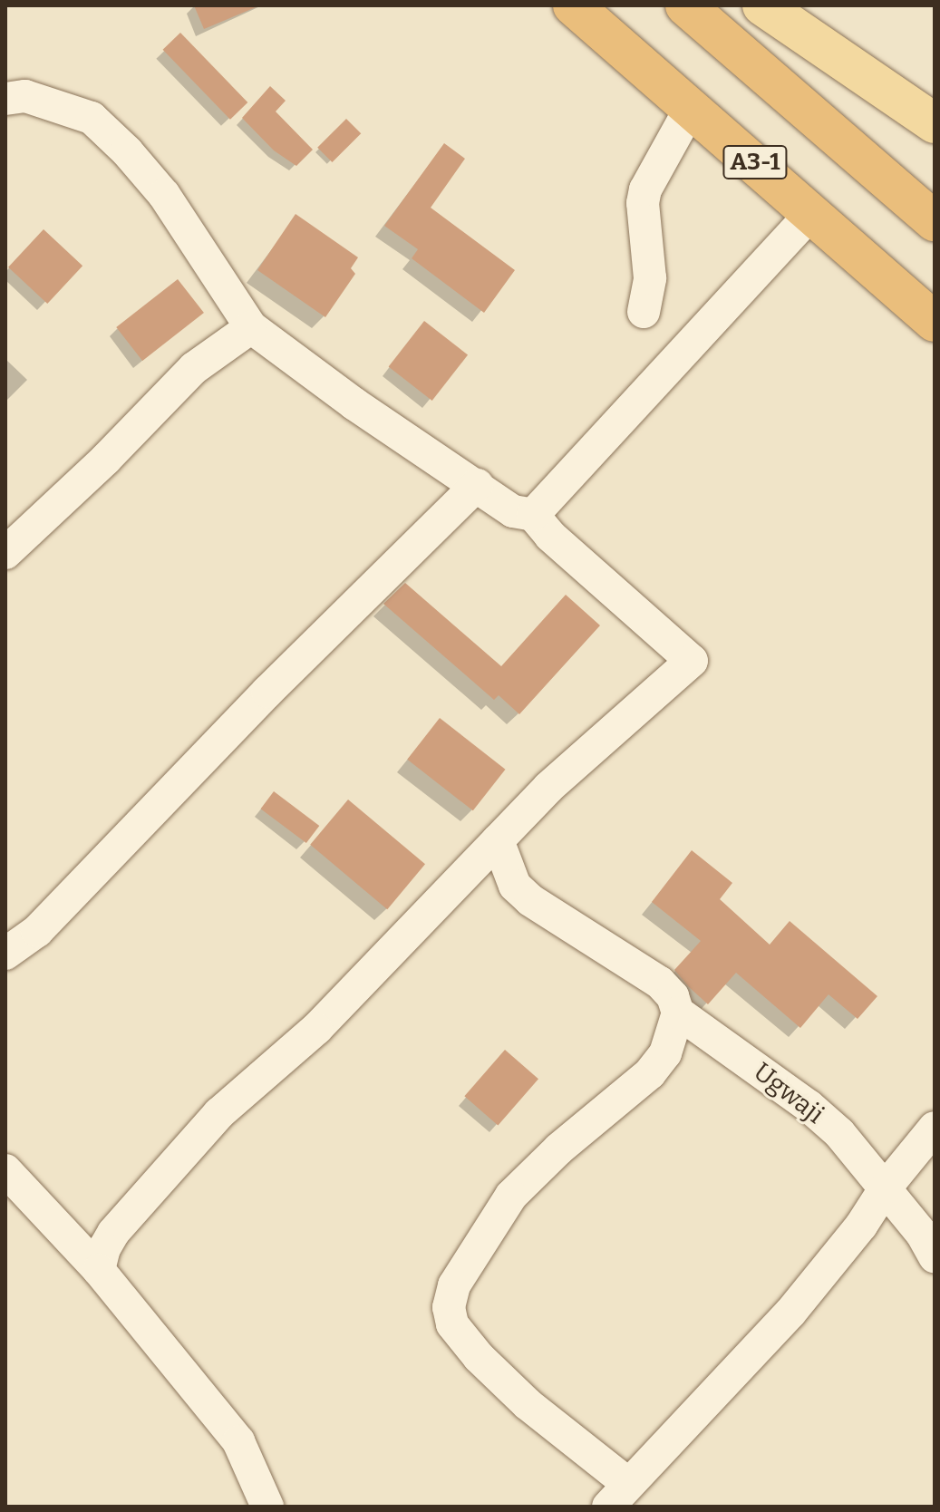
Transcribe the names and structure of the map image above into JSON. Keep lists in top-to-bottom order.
{
  "streets": {
    "highway": ["A3-1"],
    "street": ["Ugwaji"]
  }
}
